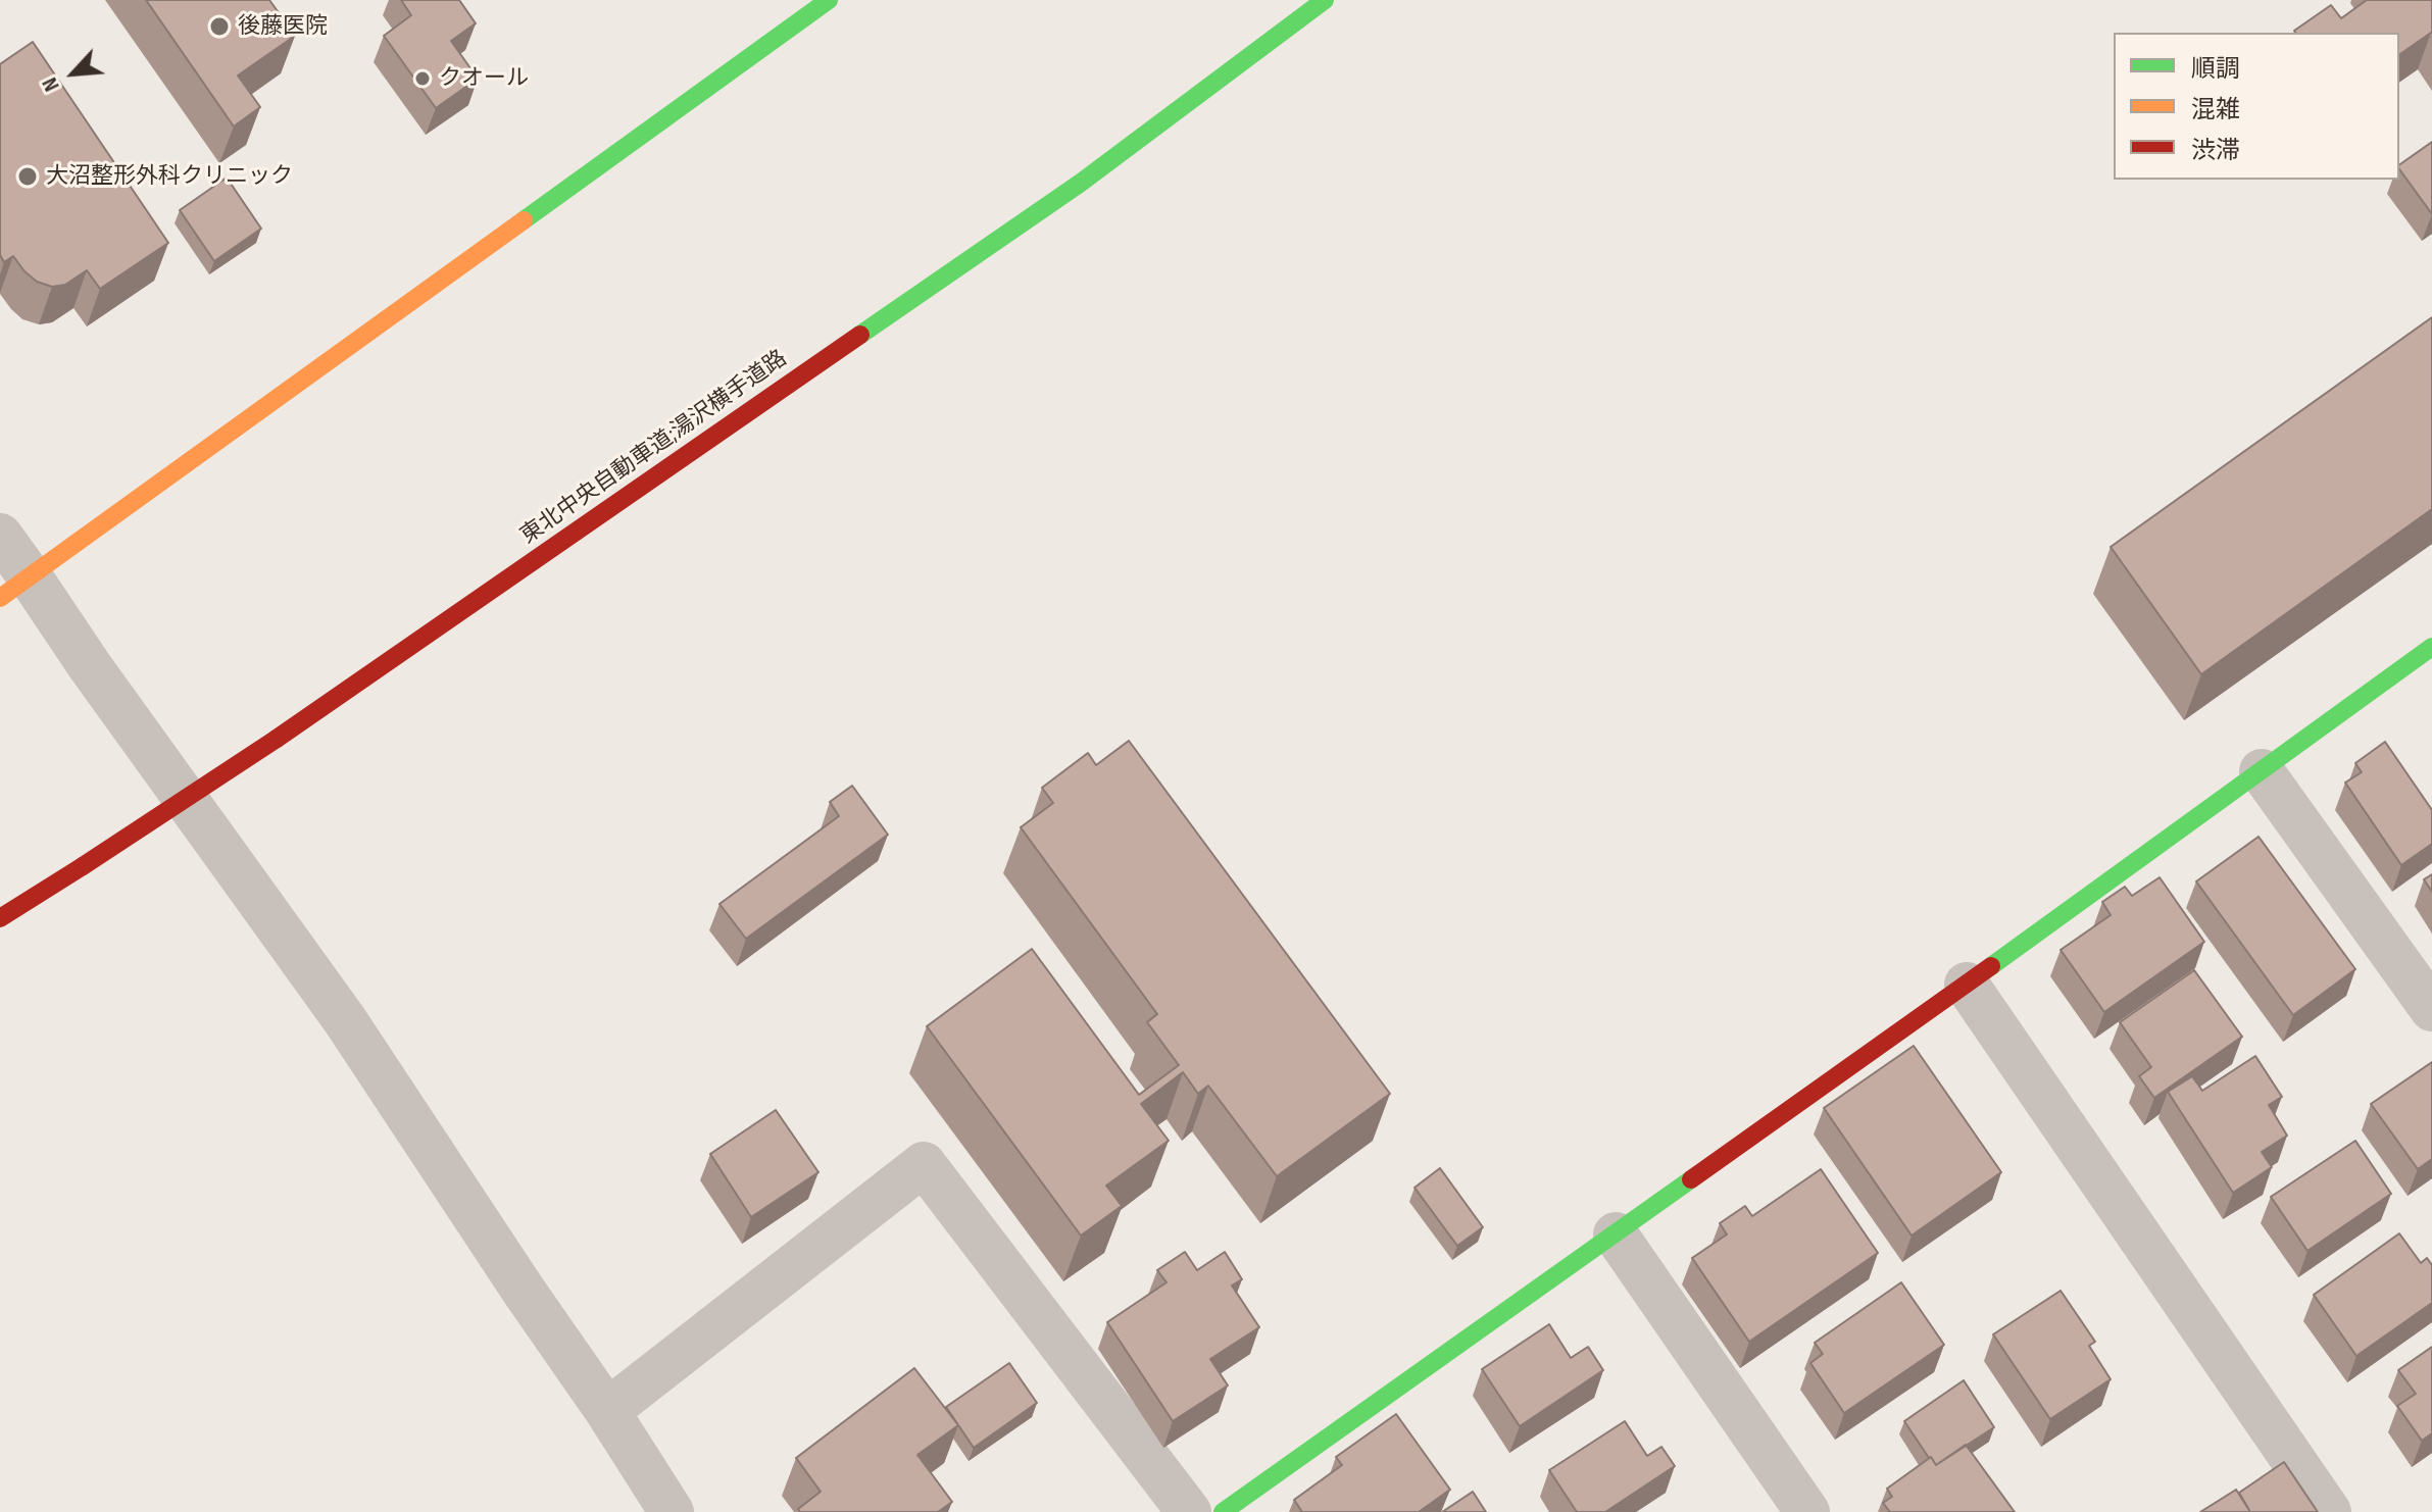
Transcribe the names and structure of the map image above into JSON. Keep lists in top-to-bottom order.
{
  "streets": {
    "main road": ["東北中央自動車道;湯沢横手道路"]
  },
  "places": ["後藤医院", "クオール", "大沼整形外科クリニック"],
  "legend": ["順調", "混雑", "渋滞"],
  "north": "bottom left"
}
